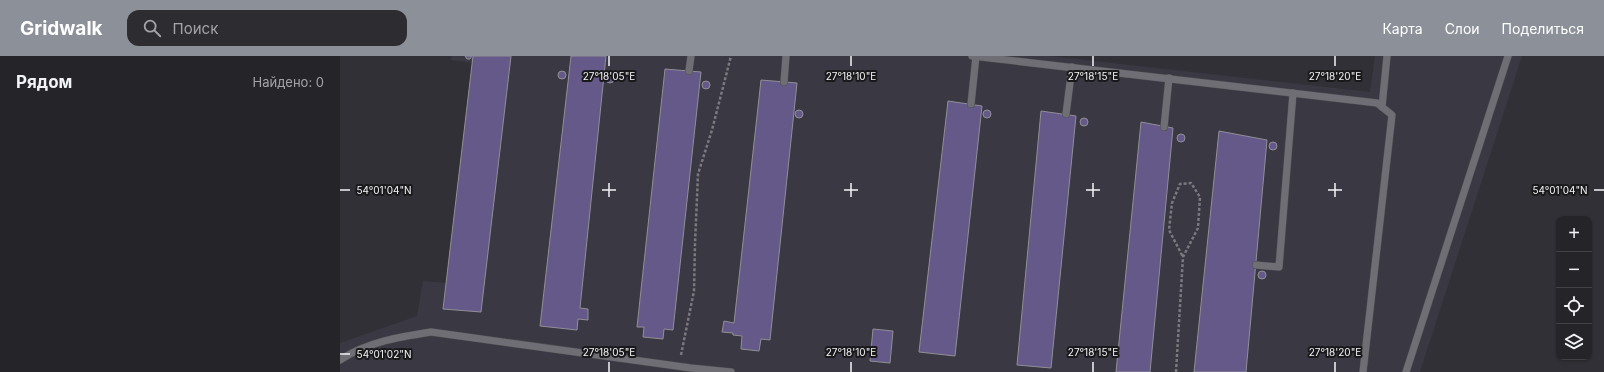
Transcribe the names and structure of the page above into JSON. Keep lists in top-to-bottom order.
{
  "page": {
    "header": "Gridwalk",
    "search": "Поиск",
    "nav": ["Карта", "Слои", "Поделиться"],
    "heading": ["Рядом", "Найдено: 0"],
    "map_buttons": ["+", "−"]
  },
  "coordinates": [
    "27°18'05\"E",
    "27°18'10\"E",
    "27°18'15\"E",
    "27°18'20\"E",
    "54°01'04\"N",
    "54°01'02\"N"
  ]
}
